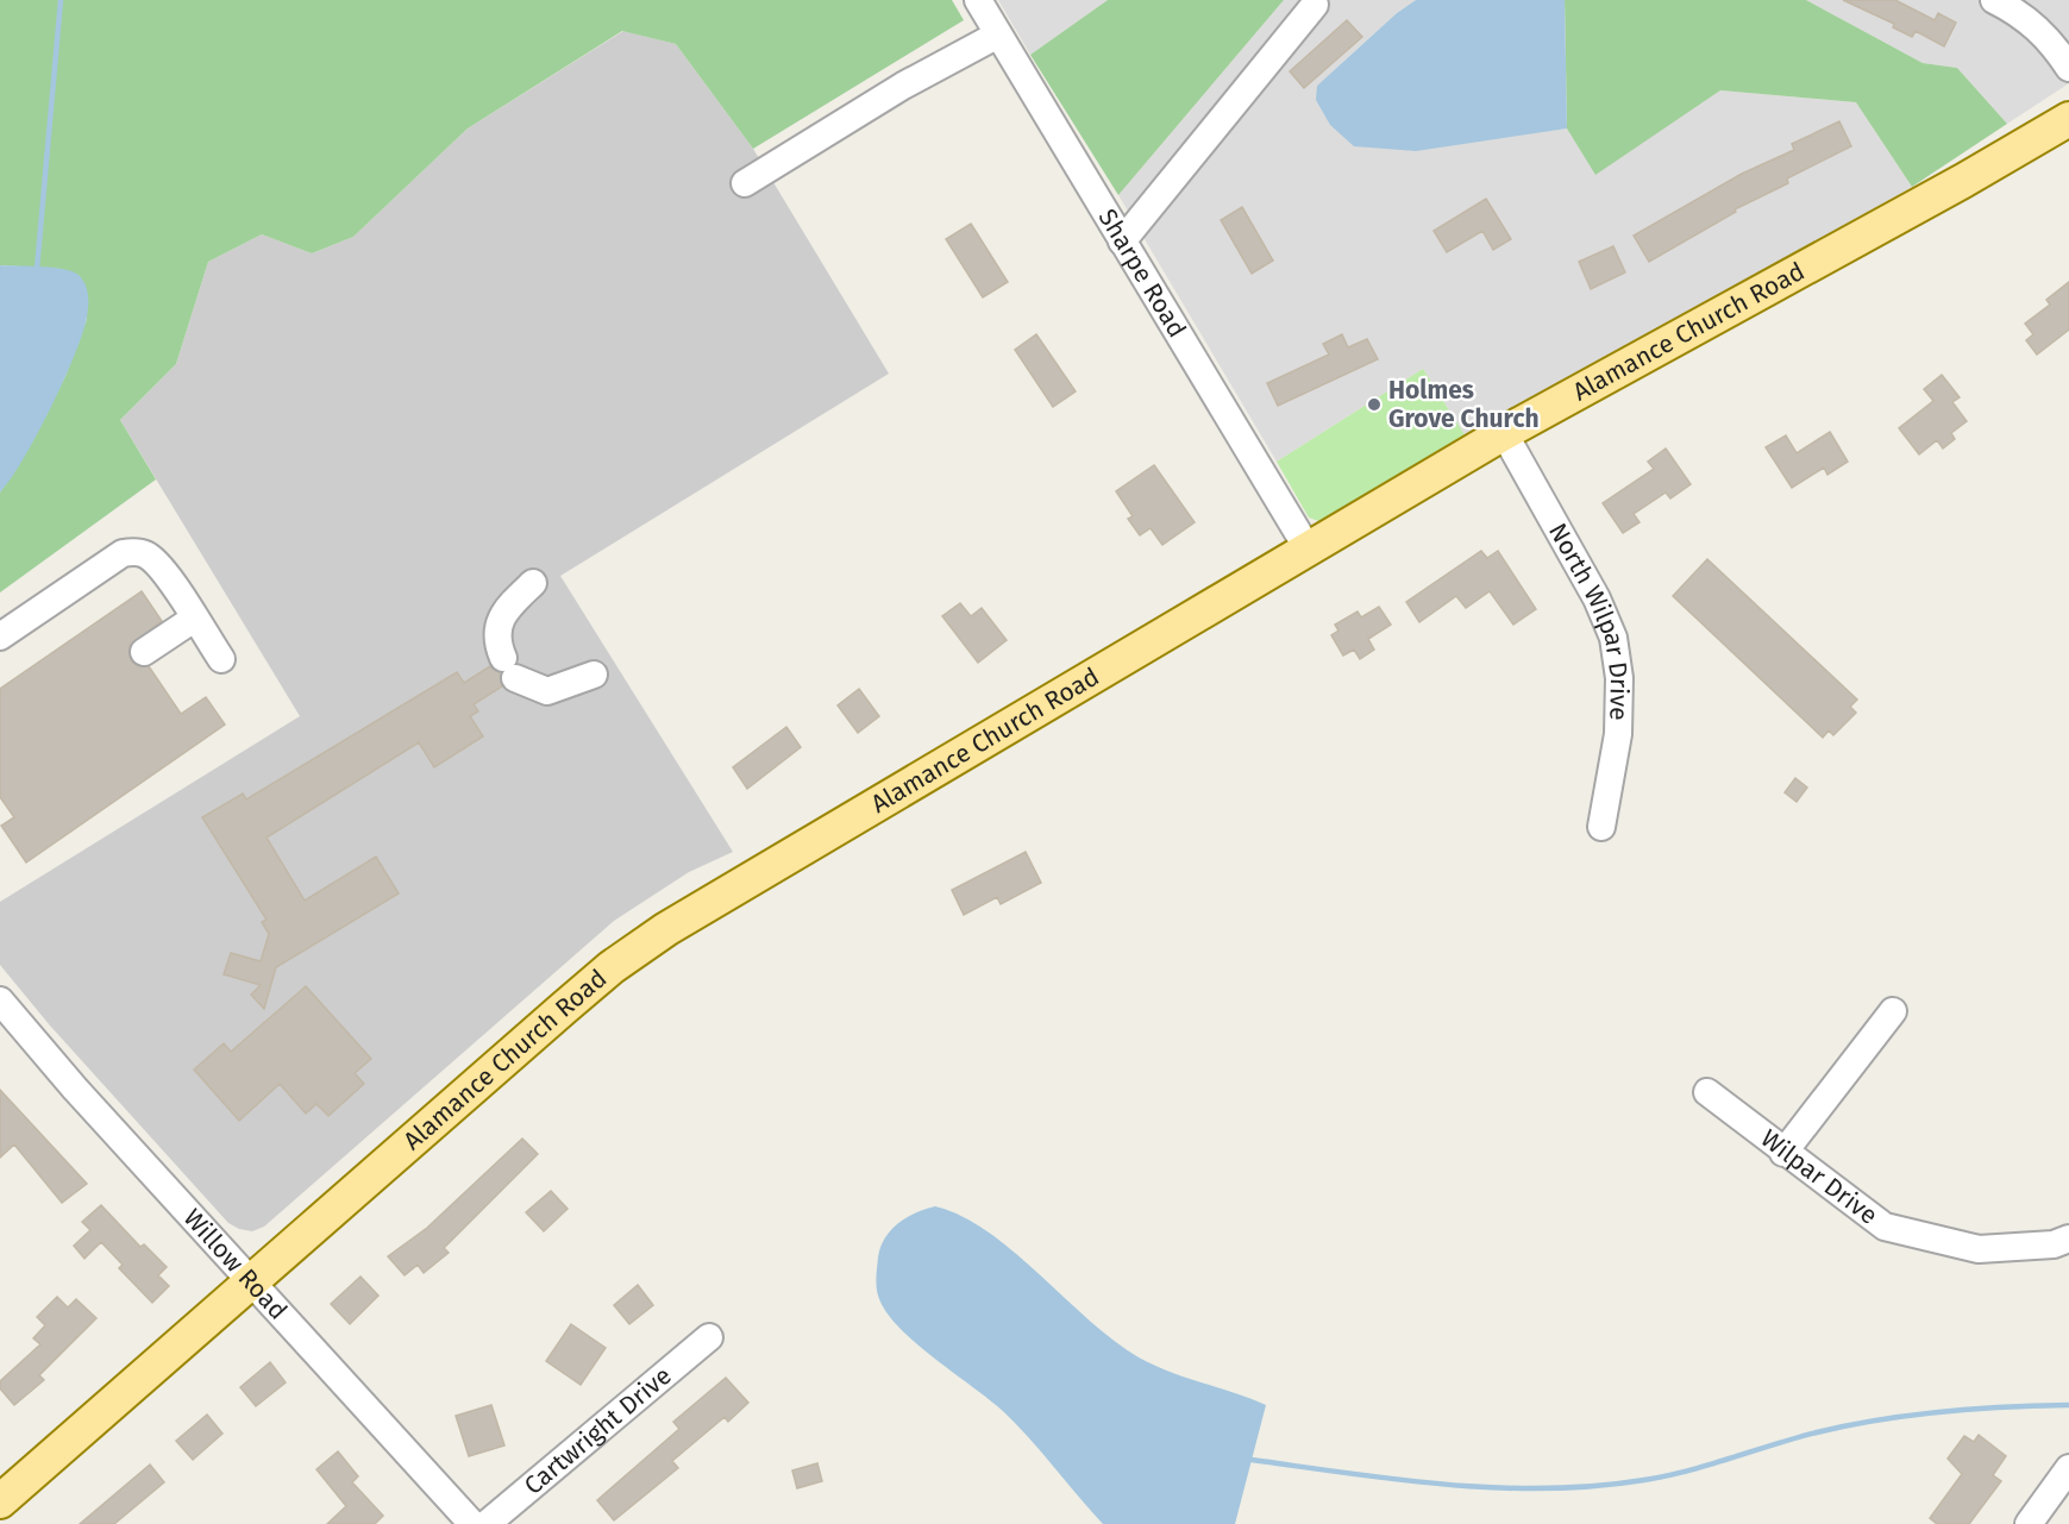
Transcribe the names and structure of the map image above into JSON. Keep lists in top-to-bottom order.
{
  "streets": {
    "main road": ["Alamance Church Road"],
    "street": [
      "Sharpe Road",
      "North Wilpar Drive",
      "Wilpar Drive",
      "Willow Road",
      "Cartwright Drive"
    ]
  },
  "crossings": [
    ["Sharpe Road", "Alamance Church Road"],
    ["Alamance Church Road", "North Wilpar Drive"],
    ["Alamance Church Road", "Willow Road"]
  ],
  "places": ["Holmes Grove Church"]
}
